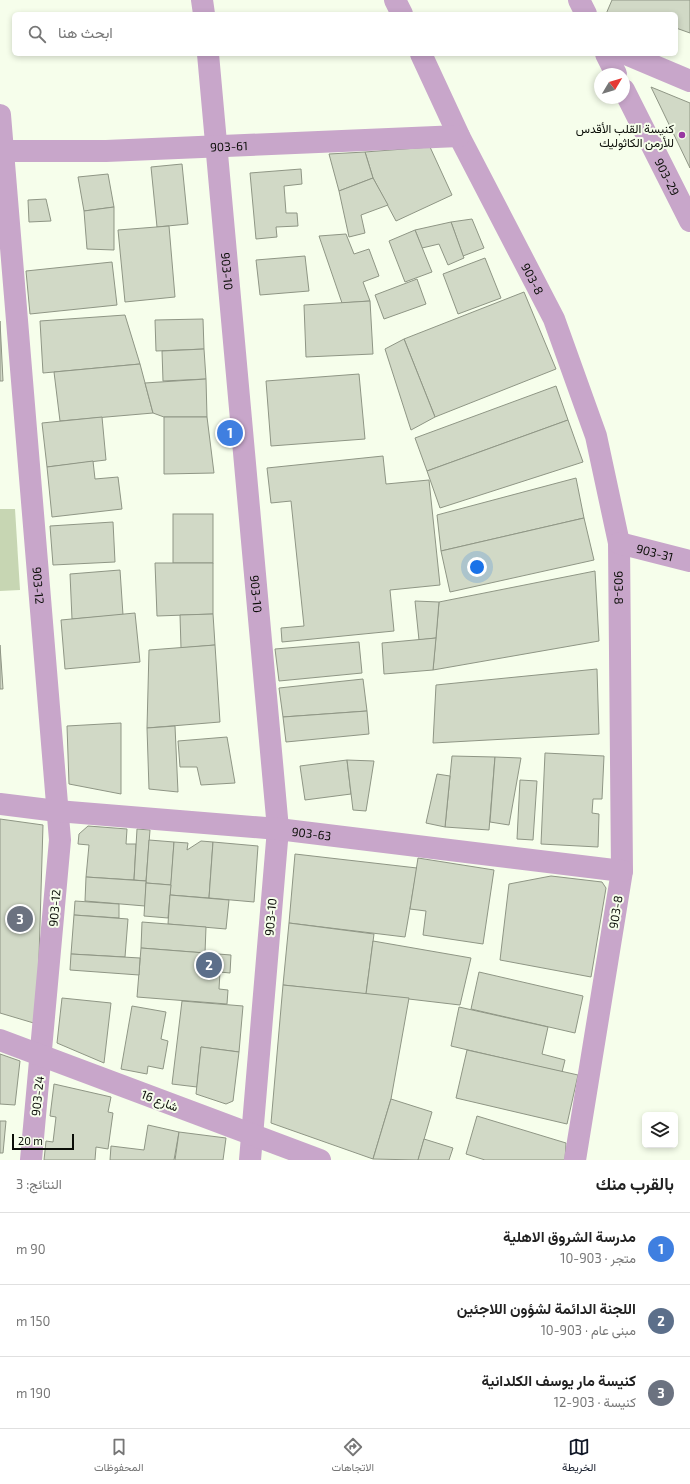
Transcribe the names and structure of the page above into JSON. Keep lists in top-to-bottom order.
{
  "streets": {
    "street": [
      "903-61",
      "903-29",
      "903-10",
      "903-8",
      "903-31",
      "903-12",
      "903-63",
      "903-24",
      "شارع 16"
    ]
  },
  "crossings": [
    ["903-61", "903-10"],
    ["903-61", "903-8"],
    ["903-61", "903-12"],
    ["903-10", "903-63"],
    ["903-10", "شارع 16"],
    ["903-8", "903-31"],
    ["903-8", "903-63"],
    ["903-12", "903-63"],
    ["903-12", "903-24"],
    ["903-12", "شارع 16"],
    ["903-24", "شارع 16"]
  ],
  "places": ["كنيسة القلب الأقدس للأرمن الكاثوليك"],
  "scale_bar": "20 m",
  "north": "top right",
  "page": {
    "search": "ابحث هنا",
    "pins": ["1", "3", "2"],
    "scale": "20 m",
    "heading": ["بالقرب منك", "النتائج: 3"],
    "list": [
      {
        "mark": "1",
        "name": "مدرسة الشروق الاهلية",
        "note": "متجر · 903-10",
        "value": "90 m"
      },
      {
        "mark": "2",
        "name": "اللجنة الدائمة لشؤون اللاجئين",
        "note": "مبنى عام · 903-10",
        "value": "150 m"
      },
      {
        "mark": "3",
        "name": "كنيسة مار يوسف الكلدانية",
        "note": "كنيسة · 903-12",
        "value": "190 m"
      }
    ],
    "nav": ["الخريطة", "الاتجاهات", "المحفوظات"]
  }
}
